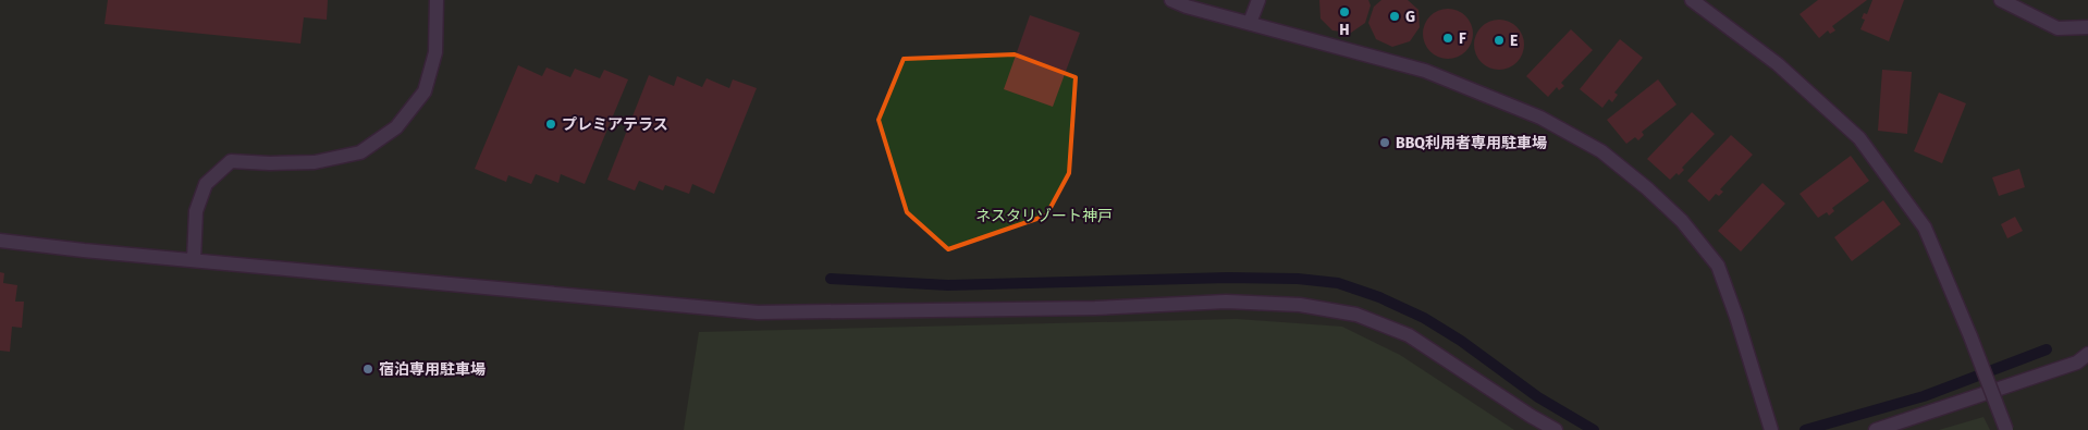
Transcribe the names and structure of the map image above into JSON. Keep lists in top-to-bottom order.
{
  "parks": ["ネスタリゾート神戸"],
  "places": [
    "H",
    "G",
    "F",
    "E",
    "プレミアテラス",
    "BBQ利用者専用駐車場",
    "宿泊専用駐車場"
  ]
}
